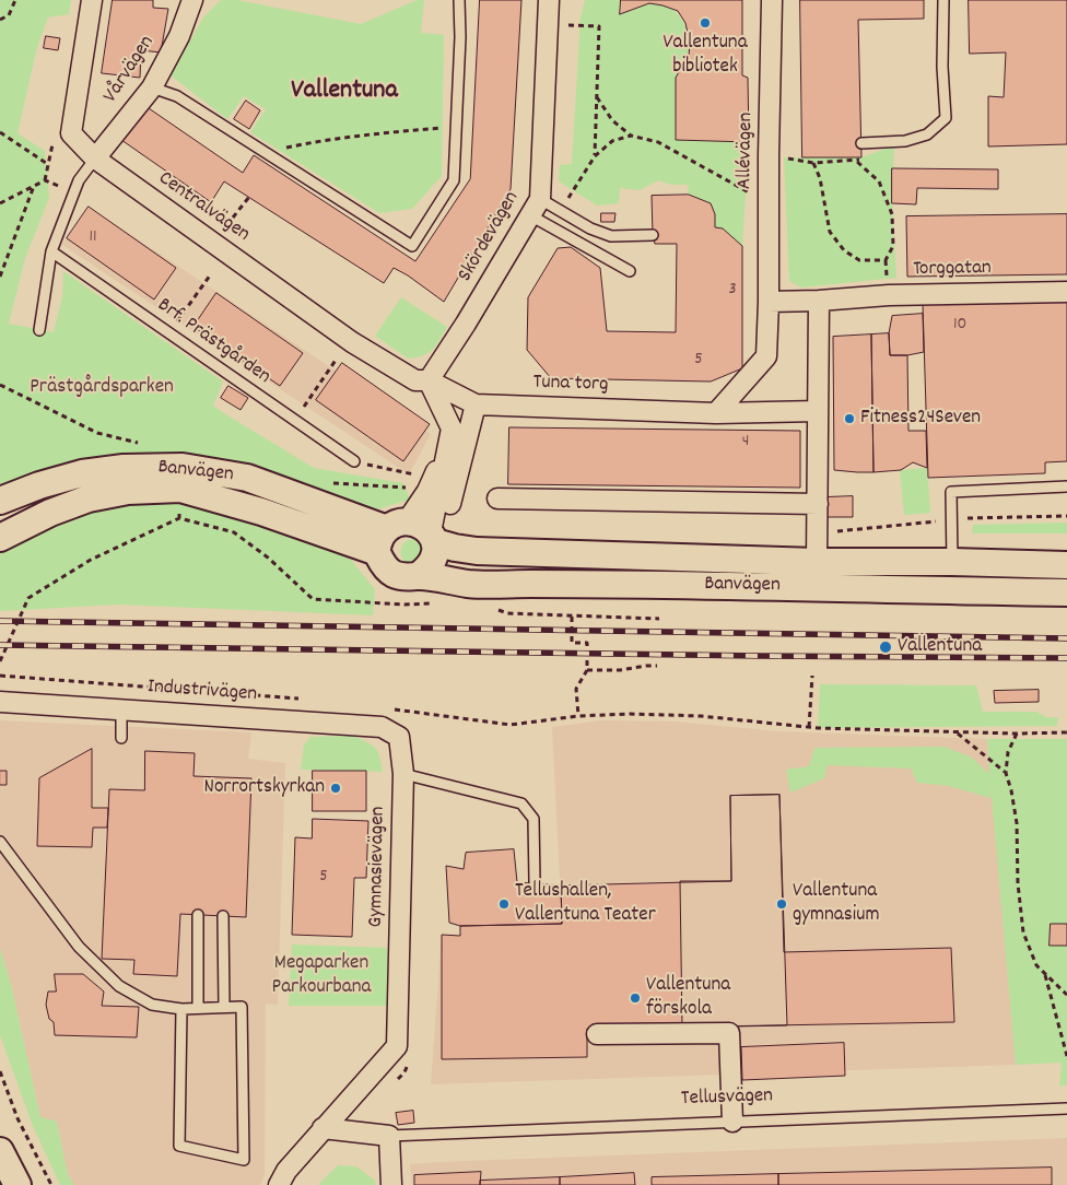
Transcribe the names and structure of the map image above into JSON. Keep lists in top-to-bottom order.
{
  "streets": {
    "street": [
      "Vårvägen",
      "Allévägen",
      "Centralvägen",
      "Skördevägen",
      "Torggatan",
      "Tuna torg",
      "Banvägen",
      "Industrivägen",
      "Gymnasievägen",
      "Tellusvägen"
    ],
    "lane": ["Brf. Prästgården"]
  },
  "crossings": [
    ["Vårvägen", "Centralvägen"],
    ["Centralvägen", "Skördevägen"],
    ["Centralvägen", "Tuna torg"],
    ["Skördevägen", "Tuna torg"],
    ["Industrivägen", "Gymnasievägen"],
    ["Gymnasievägen", "Tellusvägen"]
  ],
  "districts": ["Vallentuna"],
  "parks": ["Prästgårdsparken", "Megaparken Parkourbana"],
  "places": [
    "Vallentuna bibliotek",
    "Fitness24Seven",
    "Vallentuna",
    "Norrortskyrkan",
    "Tellushallen, Vallentuna Teater",
    "Vallentuna gymnasium",
    "Vallentuna förskola"
  ],
  "house_numbers": [
    "11",
    "3",
    "10",
    "5",
    "4",
    "5"
  ]
}
